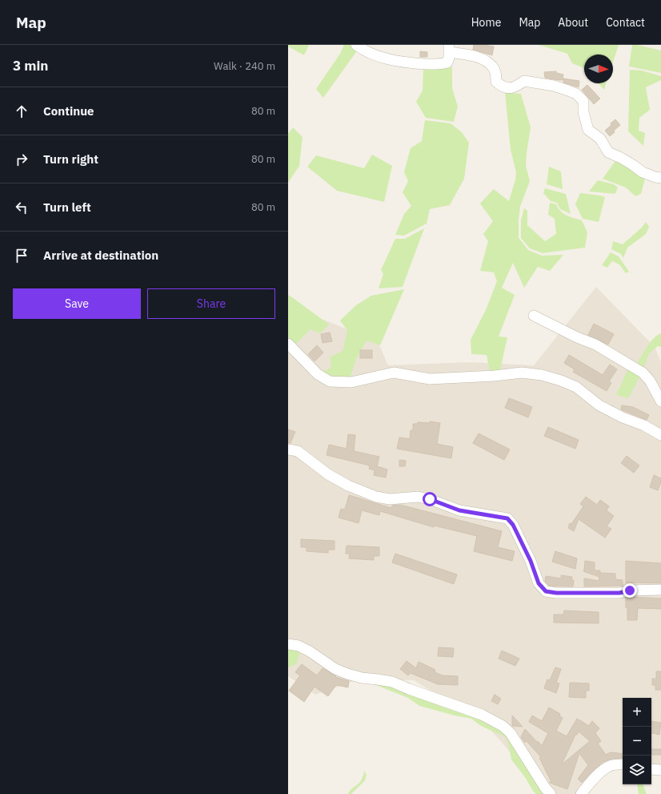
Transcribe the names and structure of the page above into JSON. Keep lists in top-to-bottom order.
{
  "north": "right",
  "page": {
    "header": "Map",
    "nav": [
      "Home",
      "Map",
      "About",
      "Contact"
    ],
    "heading": ["3 min", "Walk · 240 m"],
    "list": [
      ["Continue", "80 m"],
      ["Turn right", "80 m"],
      ["Turn left", "80 m"],
      "Arrive at destination"
    ],
    "buttons": ["Save", "Share"],
    "map_buttons": ["+", "−"]
  }
}
